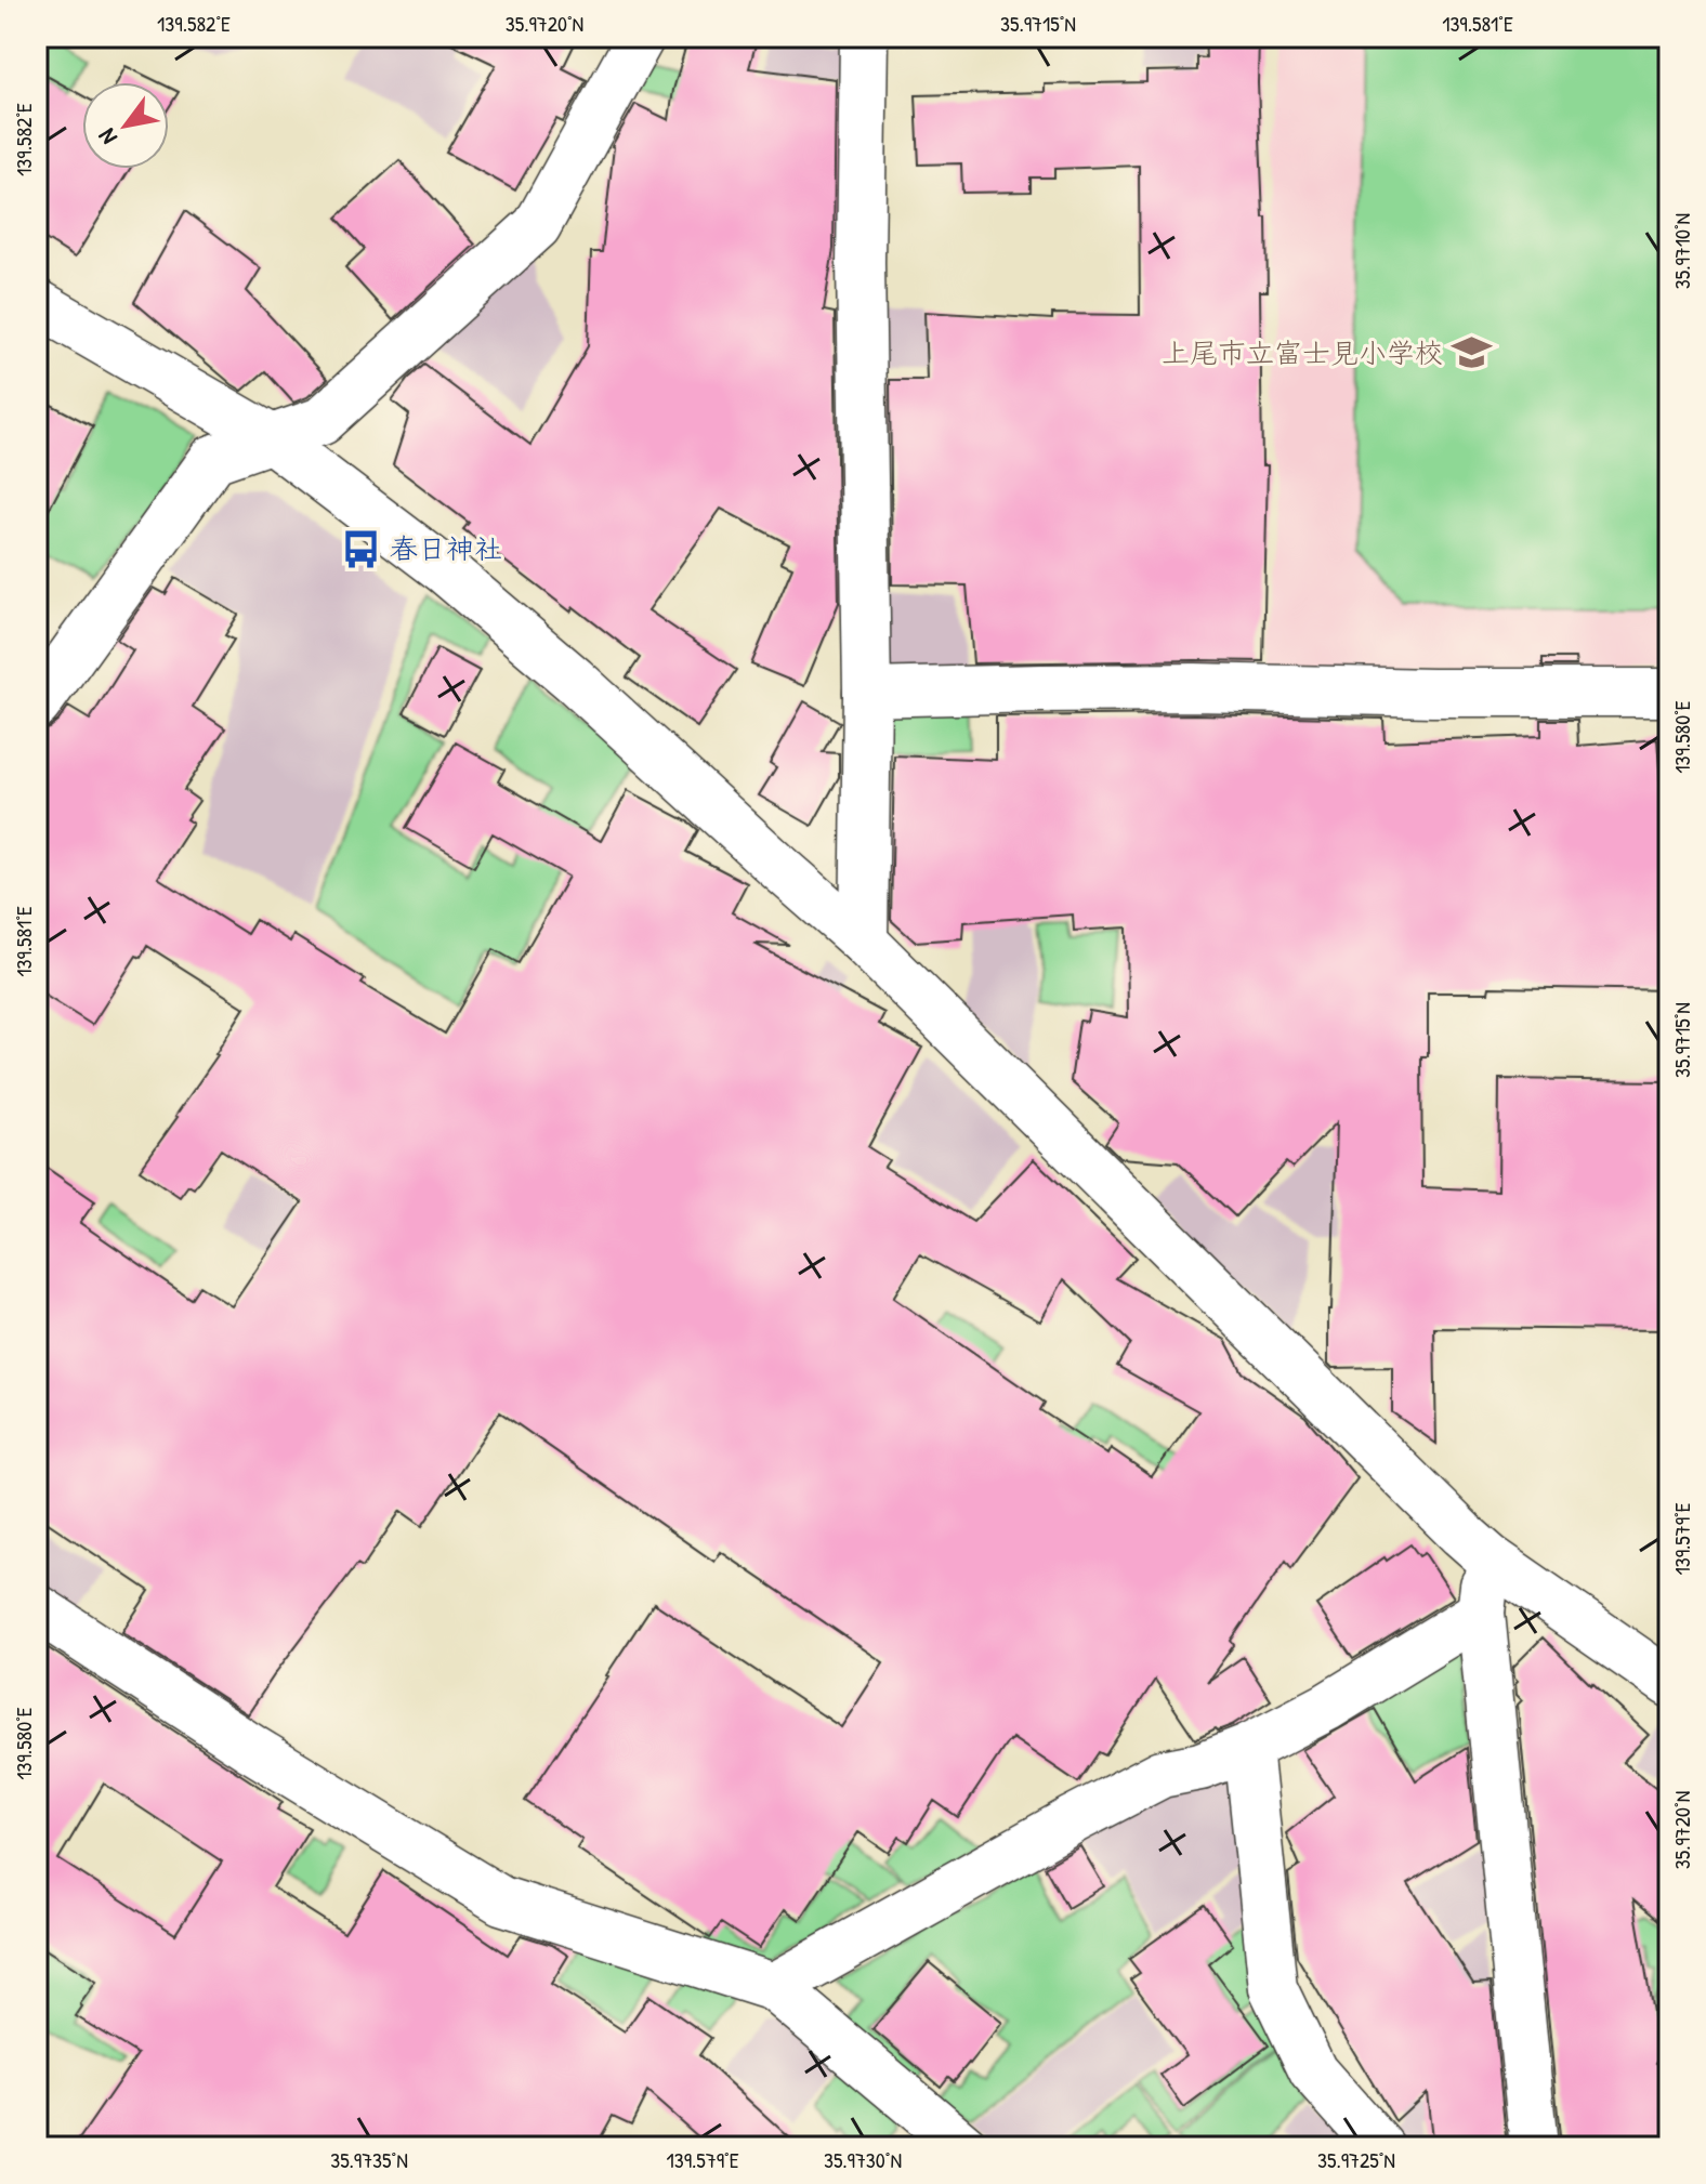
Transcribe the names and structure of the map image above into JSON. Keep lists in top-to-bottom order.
{
  "places": {
    "school or university": ["上尾市立富士見小学校"],
    "bus stop": ["春日神社"]
  },
  "north": "bottom left",
  "coordinates": [
    "139.582°E",
    "35.9720°N",
    "35.9715°N",
    "139.581°E",
    "35.9710°N",
    "139.580°E",
    "139.579°E",
    "35.9735°N",
    "35.9730°N",
    "35.9725°N"
  ]
}
